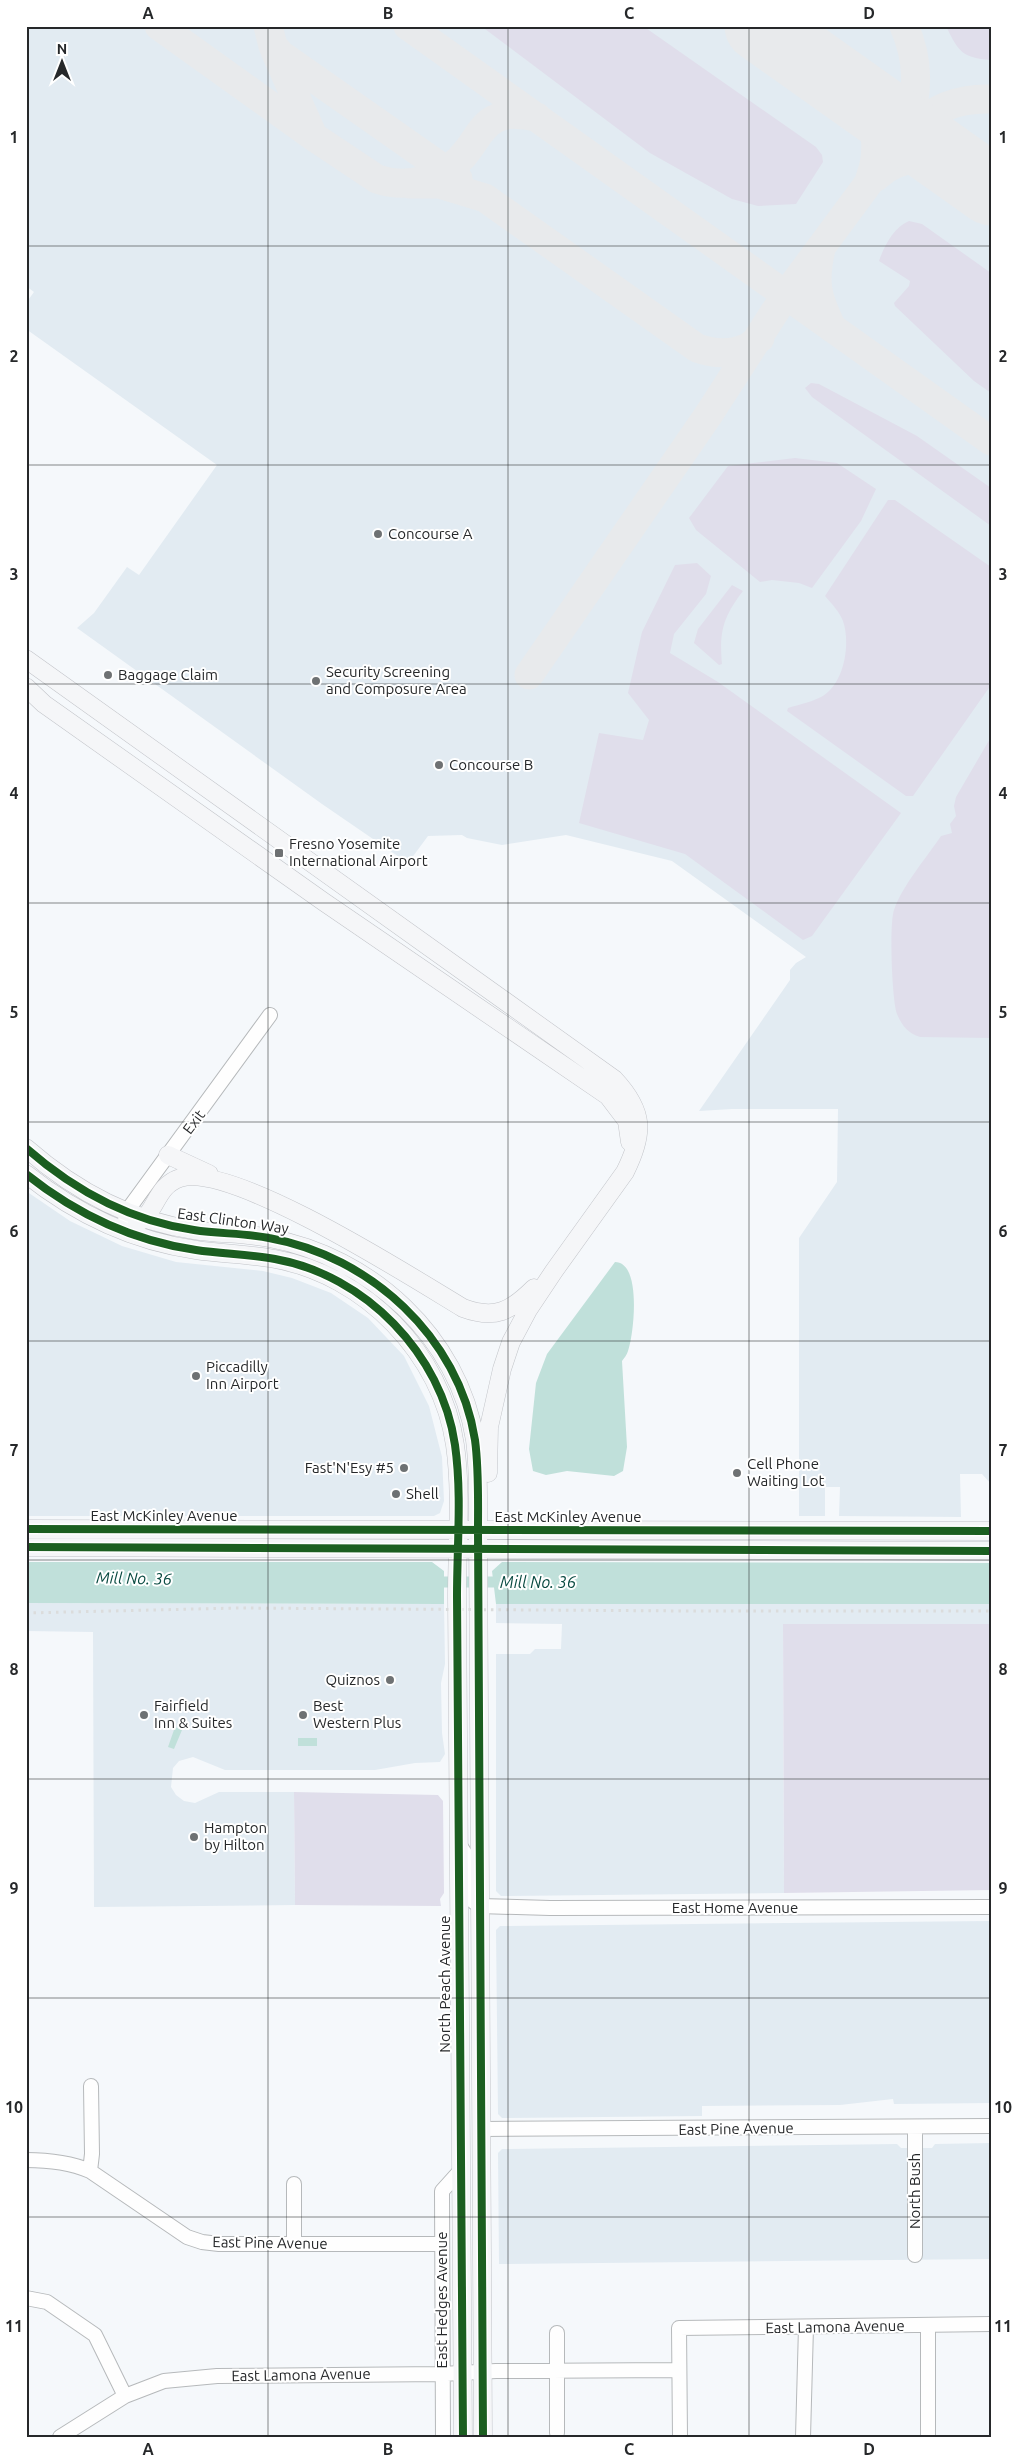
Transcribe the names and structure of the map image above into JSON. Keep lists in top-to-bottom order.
{
  "streets": {
    "main road": ["East Clinton Way", "East McKinley Avenue", "North Peach Avenue"],
    "street": [
      "Exit",
      "East Home Avenue",
      "East Pine Avenue",
      "North Bush",
      "East Hedges Avenue",
      "East Lamona Avenue"
    ]
  },
  "crossings": [
    ["Exit", "East Clinton Way"],
    ["East Clinton Way", "East McKinley Avenue"],
    ["East Clinton Way", "North Peach Avenue"],
    ["East McKinley Avenue", "North Peach Avenue"],
    ["North Peach Avenue", "East Hedges Avenue"],
    ["North Peach Avenue", "East Lamona Avenue"],
    ["East Pine Avenue", "North Bush"],
    ["East Pine Avenue", "East Hedges Avenue"],
    ["East Hedges Avenue", "East Lamona Avenue"]
  ],
  "water": ["Mill No. 36"],
  "places": {
    "other": [
      "Concourse A",
      "Baggage Claim",
      "Security Screening and Composure Area",
      "Concourse B",
      "Piccadilly Inn Airport",
      "Fast'N'Esy #5",
      "Cell Phone Waiting Lot",
      "Shell",
      "Quiznos",
      "Fairfield Inn & Suites",
      "Best Western Plus",
      "Hampton by Hilton"
    ],
    "transit": ["Fresno Yosemite International Airport"]
  },
  "north": "top",
  "grid": {
    "columns": [
      "A",
      "B",
      "C",
      "D"
    ],
    "rows": [
      "1",
      "2",
      "3",
      "4",
      "5",
      "6",
      "7",
      "8",
      "9",
      "10",
      "11"
    ]
  }
}
